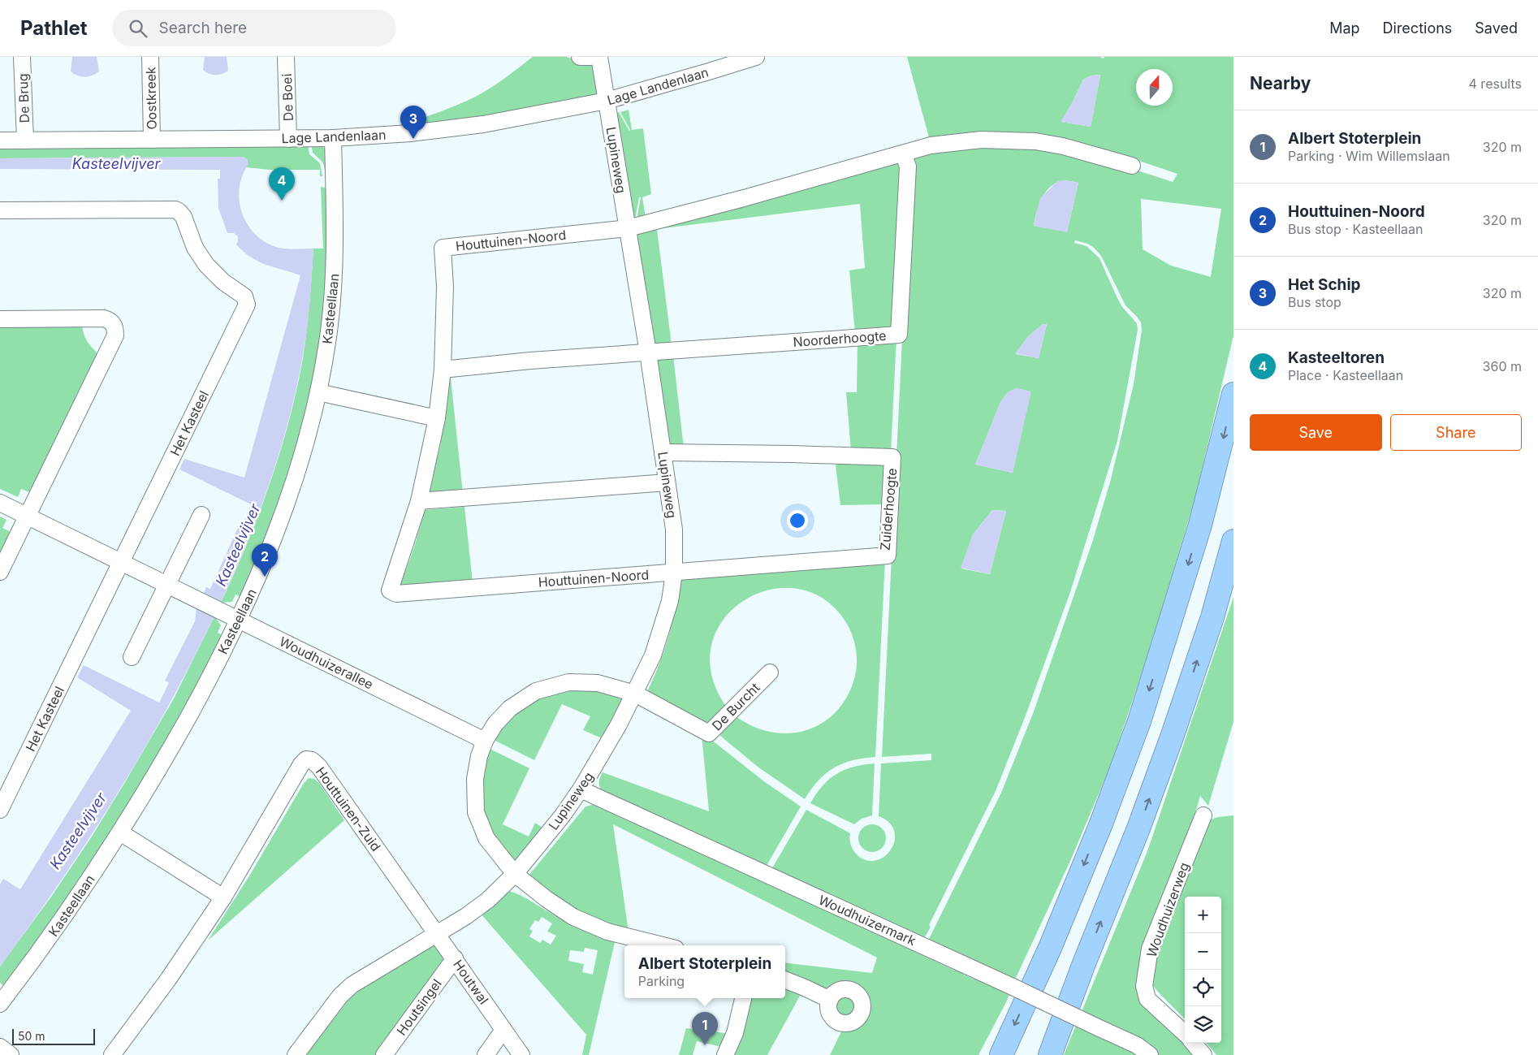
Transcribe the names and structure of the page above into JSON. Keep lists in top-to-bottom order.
{
  "streets": {
    "street": [
      "Lage Landenlaan",
      "De Boei",
      "De Brug",
      "Oostkreek",
      "Lupineweg",
      "Houttuinen-Noord",
      "Kasteellaan",
      "Noorderhoogte",
      "Het Kasteel",
      "Zuiderhoogte",
      "Woudhuizerallee",
      "De Burcht",
      "Houttuinen-Zuid",
      "Woudhuizerweg",
      "Woudhuizermark",
      "Houtwal",
      "Houtsingel"
    ]
  },
  "crossings": [
    ["Lage Landenlaan", "De Boei"],
    ["Lage Landenlaan", "De Brug"],
    ["Lage Landenlaan", "Oostkreek"],
    ["Lage Landenlaan", "Lupineweg"],
    ["Lage Landenlaan", "Kasteellaan"],
    ["Lupineweg", "Houttuinen-Noord"],
    ["Lupineweg", "Noorderhoogte"],
    ["Lupineweg", "Zuiderhoogte"],
    ["Lupineweg", "De Burcht"],
    ["Lupineweg", "Houttuinen-Zuid"],
    ["Lupineweg", "Woudhuizermark"],
    ["Lupineweg", "Houtwal"],
    ["Houttuinen-Noord", "Zuiderhoogte"],
    ["Kasteellaan", "Woudhuizerallee"],
    ["Het Kasteel", "Woudhuizerallee"],
    ["Houttuinen-Zuid", "Houtwal"],
    ["Houtwal", "Houtsingel"]
  ],
  "water": ["Kasteelvijver"],
  "scale_bar": "50 m",
  "north": "top",
  "page": {
    "header": "Pathlet",
    "search": "Search here",
    "nav": ["Map", "Directions", "Saved"],
    "heading": ["Nearby", "4 results"],
    "pins": [
      "3",
      "4",
      "2",
      "1"
    ],
    "list": [
      {
        "mark": "1",
        "name": "Albert Stoterplein",
        "note": "Parking · Wim Willemslaan",
        "value": "320 m"
      },
      {
        "mark": "2",
        "name": "Houttuinen-Noord",
        "note": "Bus stop · Kasteellaan",
        "value": "320 m"
      },
      {
        "mark": "3",
        "name": "Het Schip",
        "note": "Bus stop",
        "value": "320 m"
      },
      {
        "mark": "4",
        "name": "Kasteeltoren",
        "note": "Place · Kasteellaan",
        "value": "360 m"
      }
    ],
    "buttons": ["Save", "Share"],
    "map_buttons": ["+", "−"],
    "popup": ["Albert Stoterplein", "Parking"],
    "scale": "50 m"
  }
}
